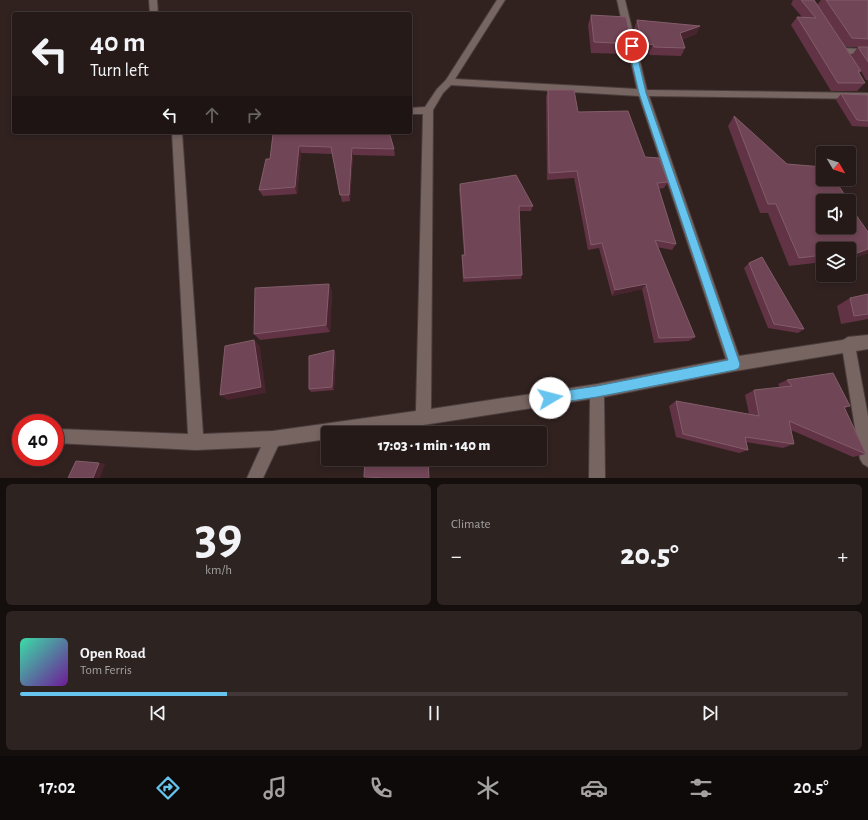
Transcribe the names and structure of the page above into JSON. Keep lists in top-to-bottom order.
{
  "north": "bottom right",
  "page": {
    "turn": ["40 m", "Turn left"],
    "limit": "40",
    "trip": "17:03 · 1 min · 140 m",
    "tile": [
      ["39", "km/h"],
      "Climate"
    ],
    "heat": ["−", "20.5°", "+"],
    "song": ["Open Road", "Tom Ferris"],
    "tabs": ["17:02", "20.5°"]
  }
}
